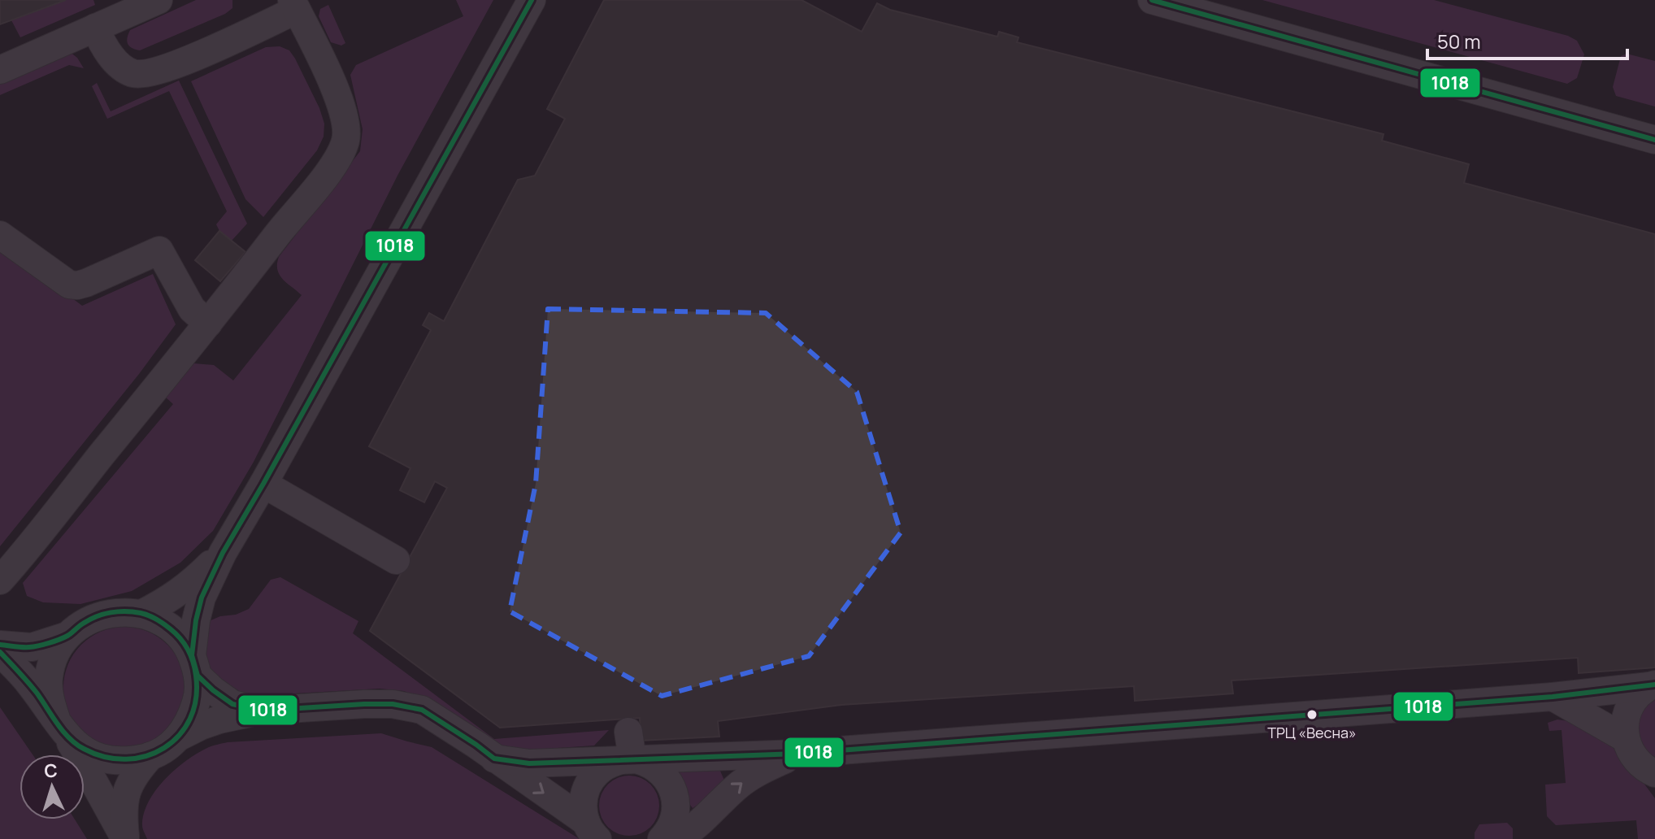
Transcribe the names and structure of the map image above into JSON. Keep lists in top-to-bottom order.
{
  "places": ["ТРЦ «Весна»"],
  "lines": ["transit line 1018"],
  "scale_bar": "50 m",
  "north": "top"
}
